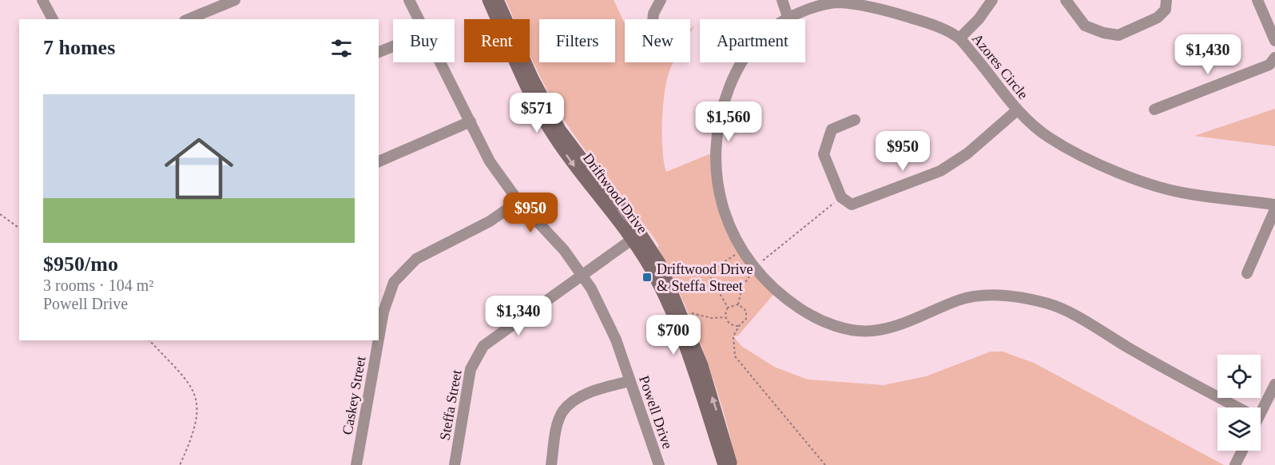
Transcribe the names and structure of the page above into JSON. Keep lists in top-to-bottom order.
{
  "streets": {
    "street": [
      "Azores Circle",
      "Driftwood Drive",
      "Caskey Street",
      "Steffa Street",
      "Powell Drive"
    ]
  },
  "crossings": [
    ["Driftwood Drive", "Steffa Street"],
    ["Caskey Street", "Powell Drive"],
    ["Steffa Street", "Powell Drive"]
  ],
  "places": {
    "transit": ["Driftwood Drive & Steffa Street"]
  },
  "page": {
    "chip": [
      "Buy",
      "Rent",
      "Filters",
      "New",
      "Apartment"
    ],
    "heading": "7 homes",
    "price": [
      "$1,430",
      "$571",
      "$1,560",
      "$950",
      "$950",
      "$1,340",
      "$700"
    ],
    "list": [
      {
        "name": "$950/mo",
        "note": "3 rooms · 104 m² · Powell Drive"
      }
    ]
  }
}
